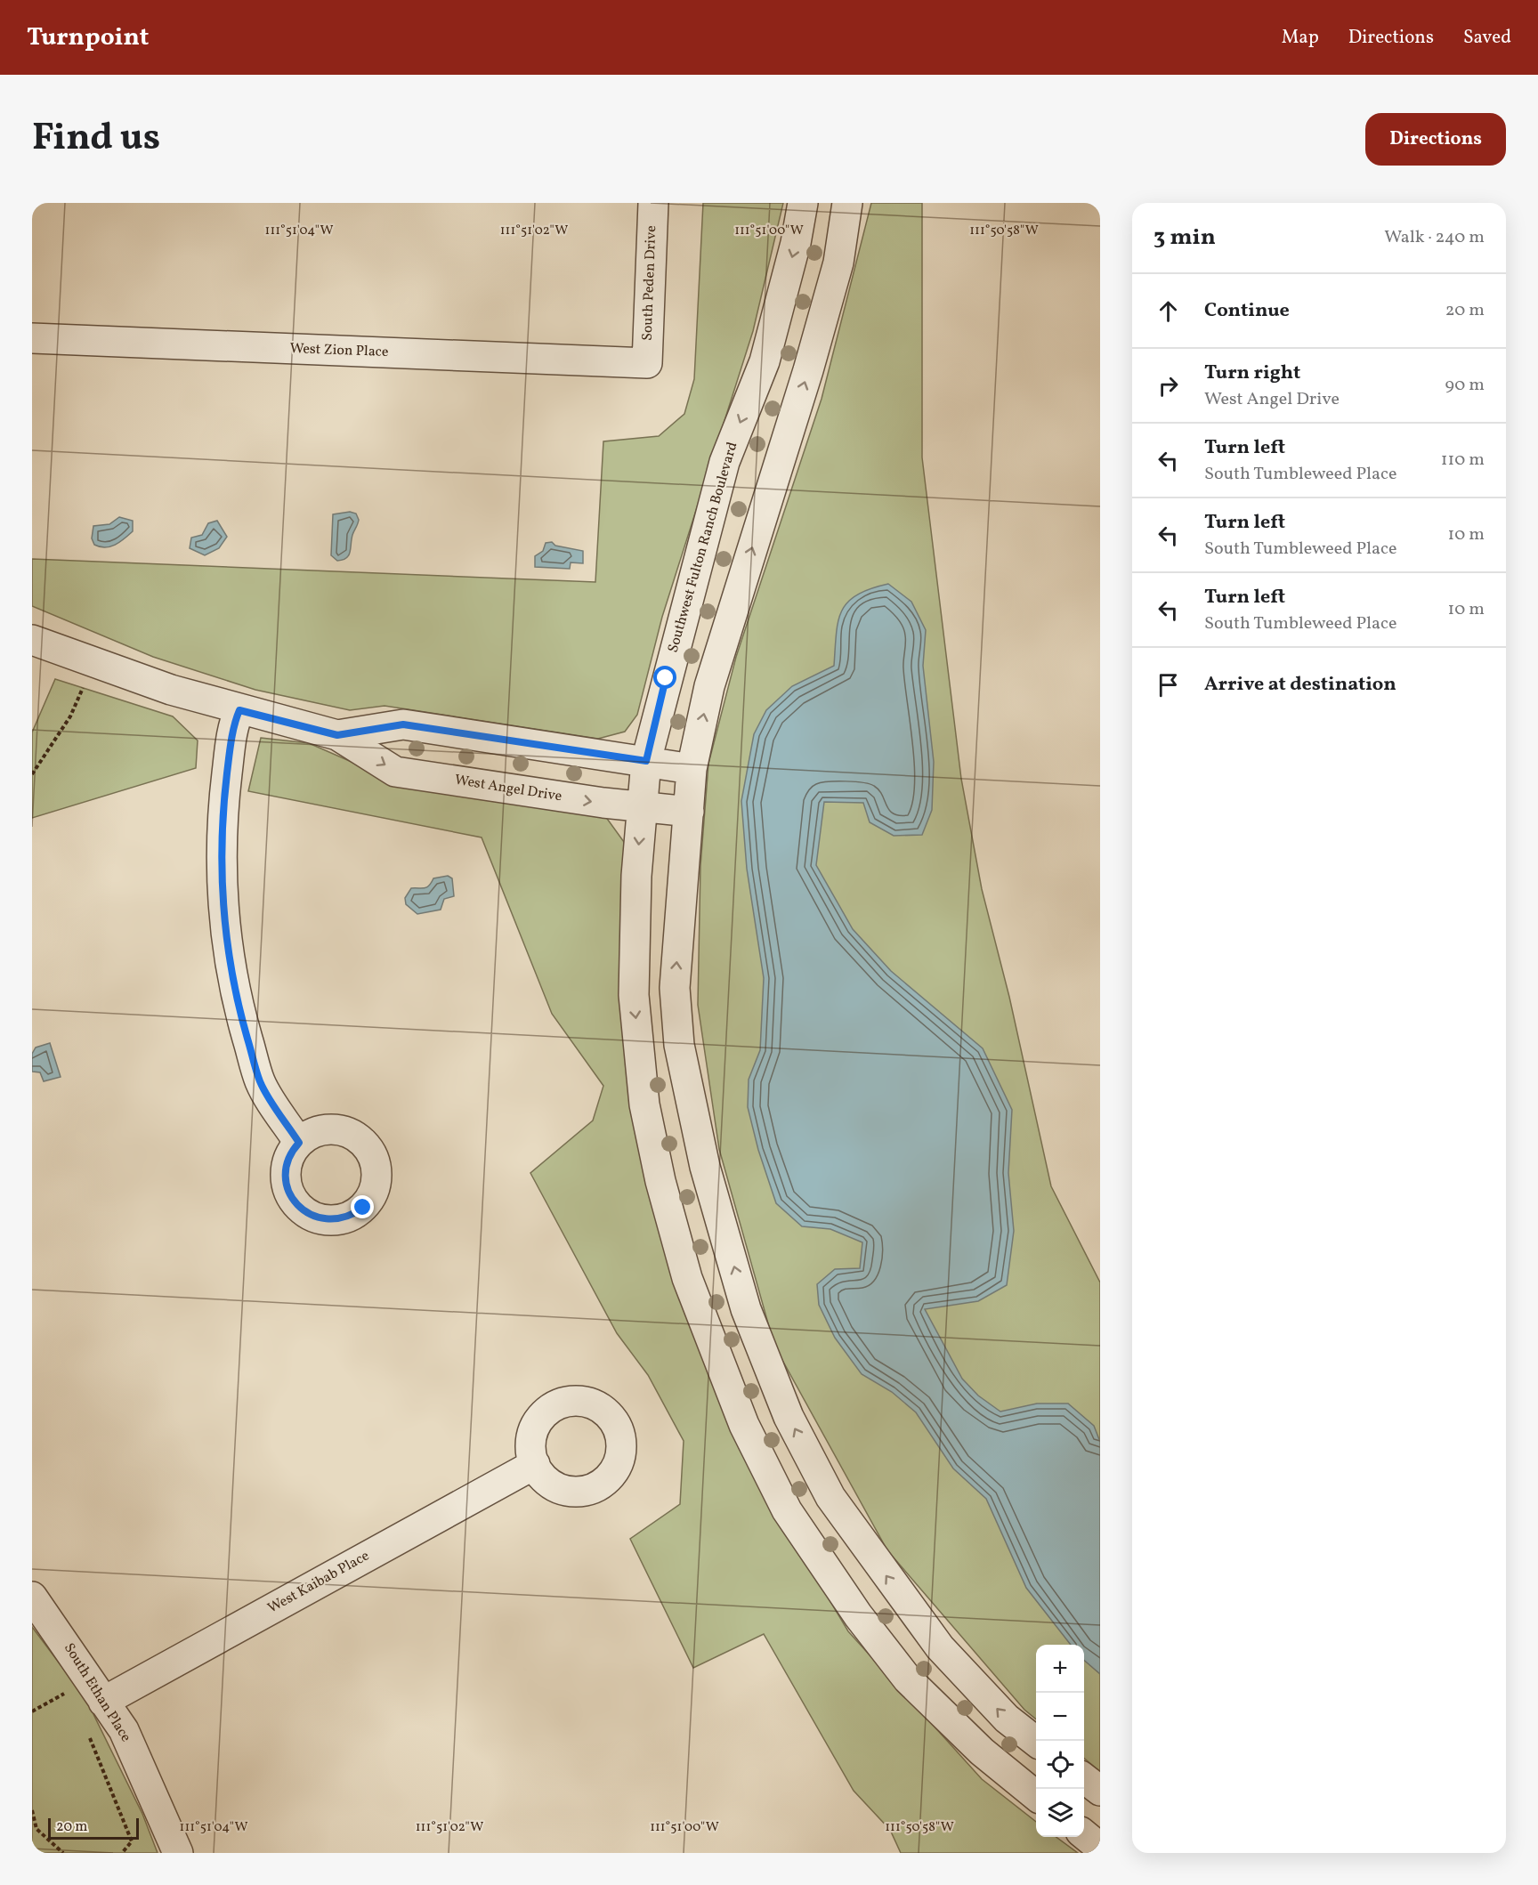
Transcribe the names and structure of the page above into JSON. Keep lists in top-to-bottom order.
{
  "streets": {
    "street": [
      "South Peden Drive",
      "West Zion Place",
      "Southwest Fulton Ranch Boulevard",
      "West Angel Drive",
      "West Kaibab Place",
      "South Ethan Place"
    ]
  },
  "crossings": [
    ["South Peden Drive", "West Zion Place"],
    ["Southwest Fulton Ranch Boulevard", "West Angel Drive"],
    ["West Kaibab Place", "South Ethan Place"]
  ],
  "scale_bar": "20 m",
  "page": {
    "header": "Turnpoint",
    "nav": ["Map", "Directions", "Saved"],
    "title": "Find us",
    "buttons": "Directions",
    "heading": ["3 min", "Walk · 240 m"],
    "list": [
      ["Continue", "20 m"],
      ["Turn right", "West Angel Drive", "90 m"],
      ["Turn left", "South Tumbleweed Place", "110 m"],
      ["Turn left", "South Tumbleweed Place", "10 m"],
      ["Turn left", "South Tumbleweed Place", "10 m"],
      "Arrive at destination"
    ],
    "map_buttons": ["+", "−"],
    "scale": "20 m"
  },
  "coordinates": [
    "111°51'04\"W",
    "111°51'02\"W",
    "111°51'00\"W",
    "111°50'58\"W"
  ]
}
